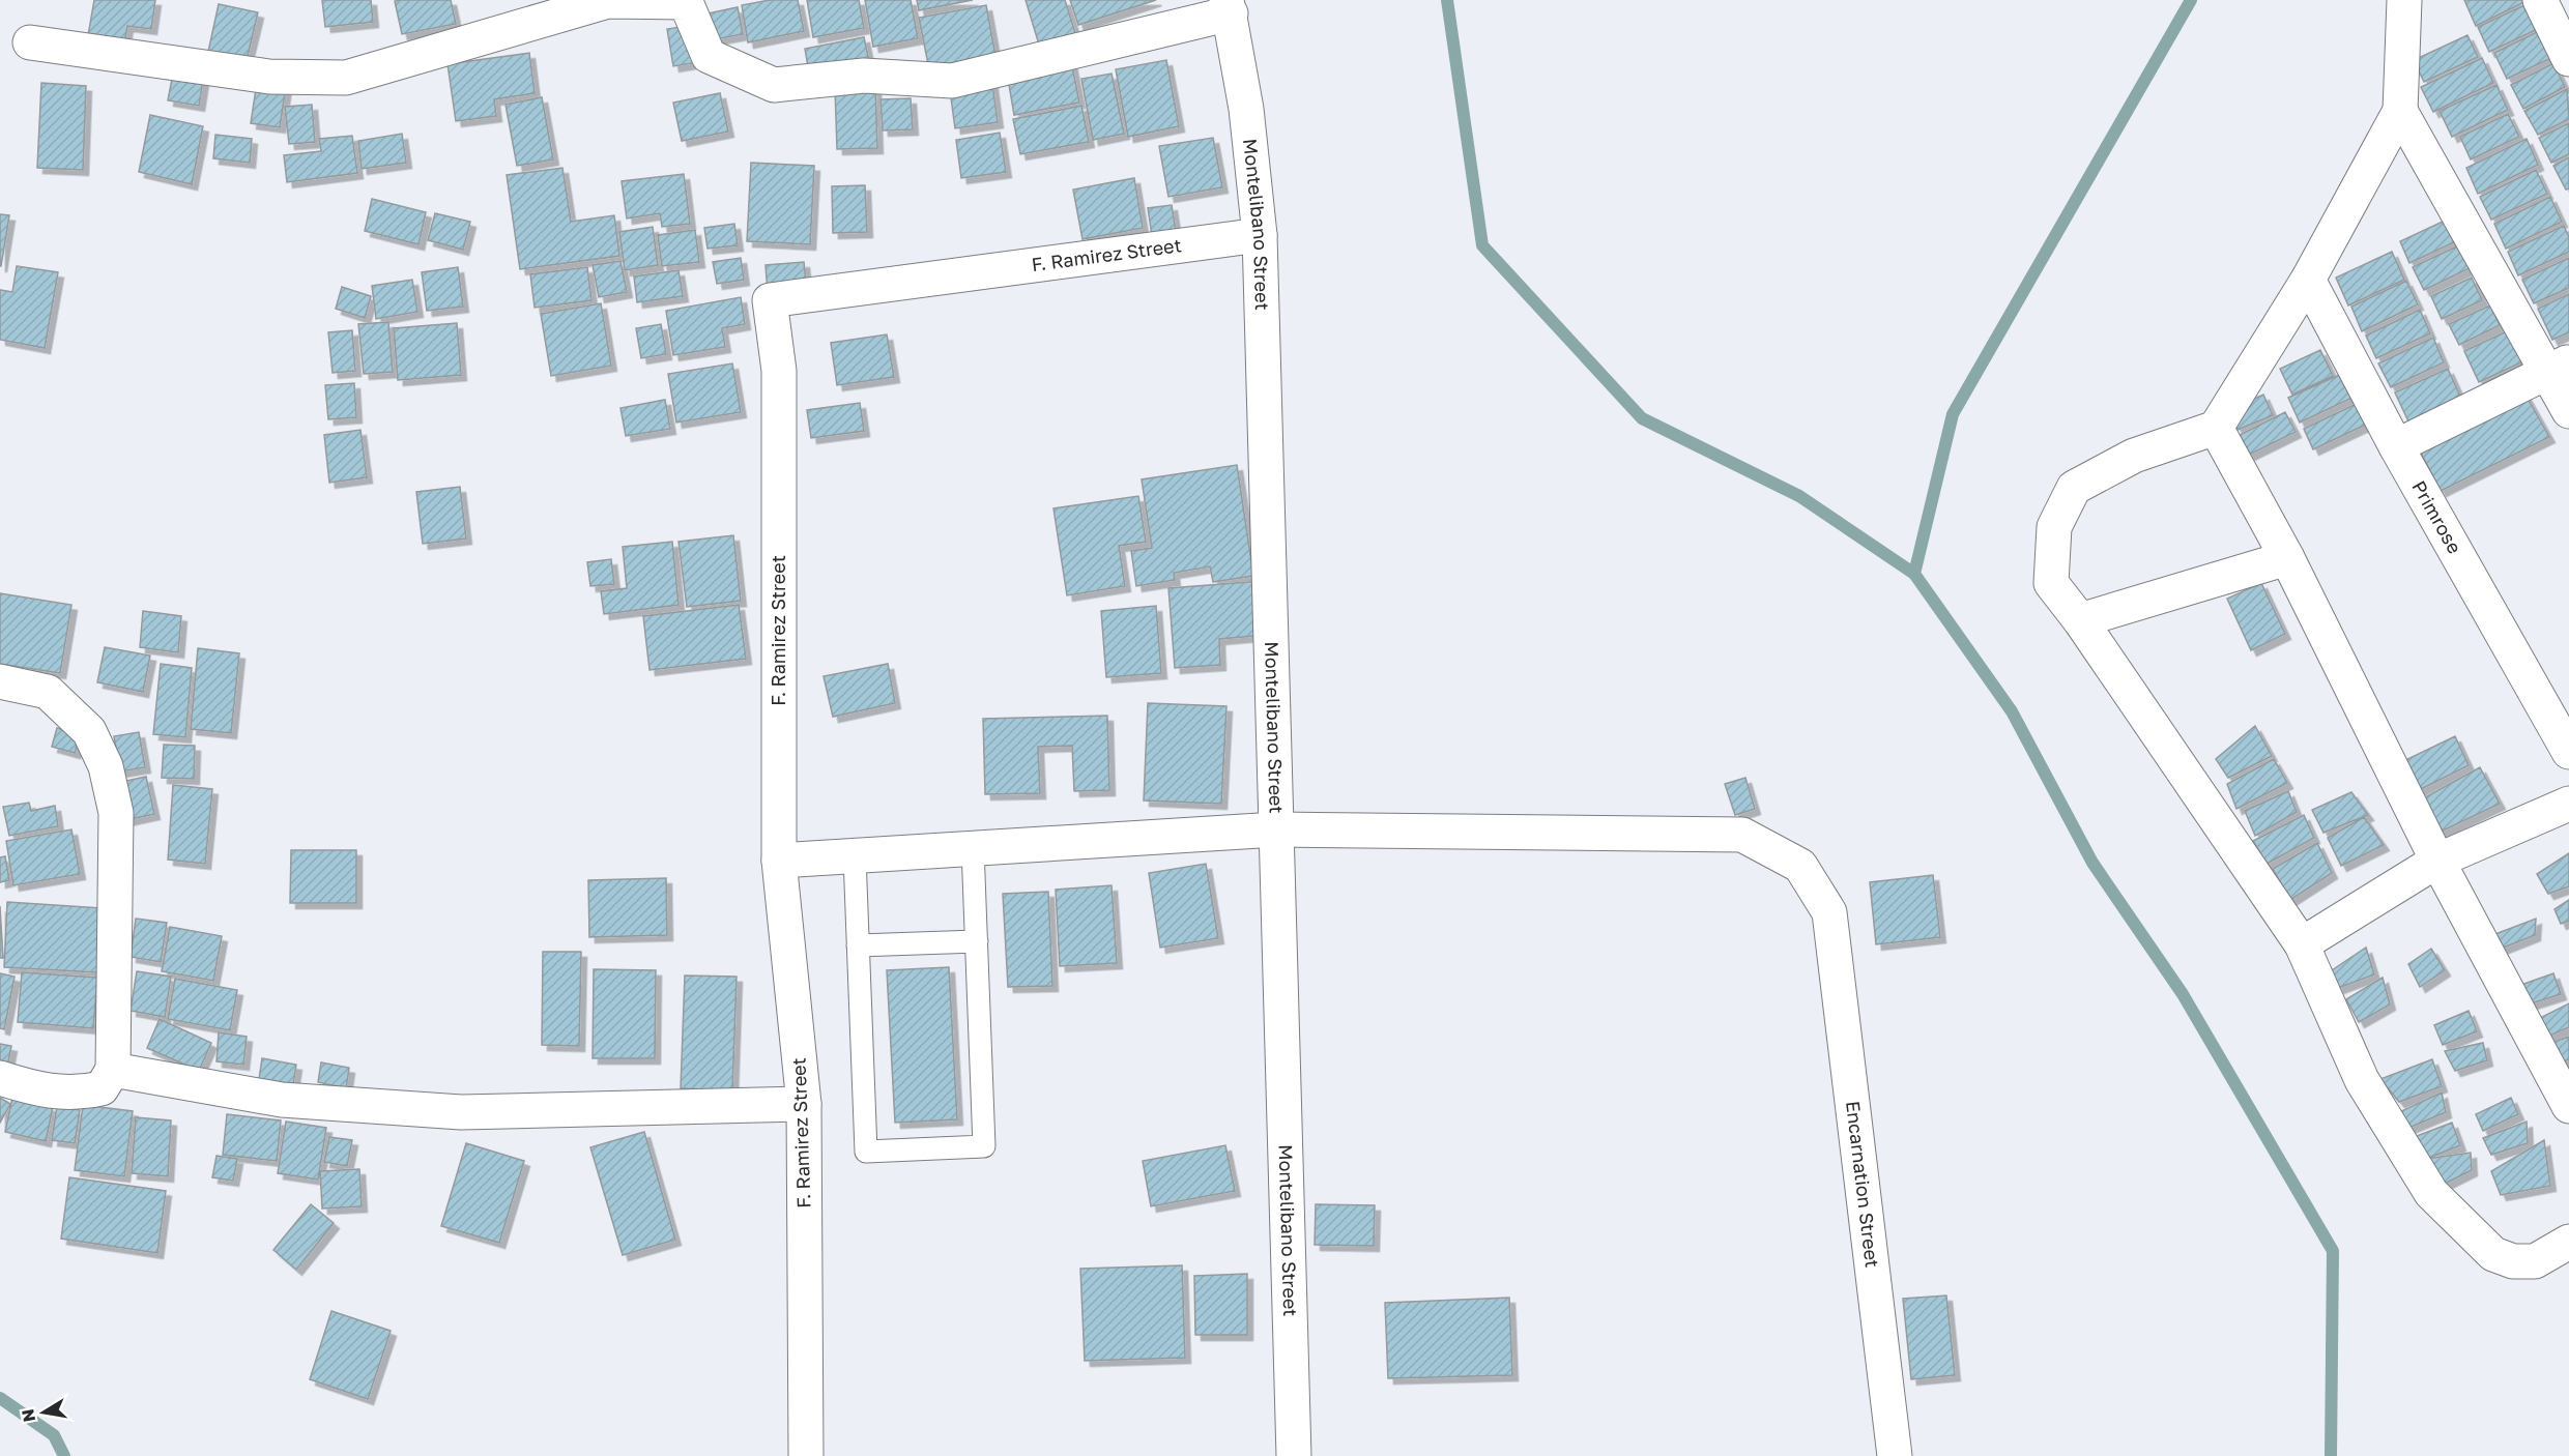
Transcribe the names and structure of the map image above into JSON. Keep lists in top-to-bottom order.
{
  "streets": {
    "street": [
      "Montelibano Street",
      "F. Ramirez Street",
      "Primrose",
      "Encarnation Street"
    ]
  },
  "crossings": [
    ["Montelibano Street", "F. Ramirez Street"],
    ["Montelibano Street", "Encarnation Street"]
  ],
  "north": "left"
}
